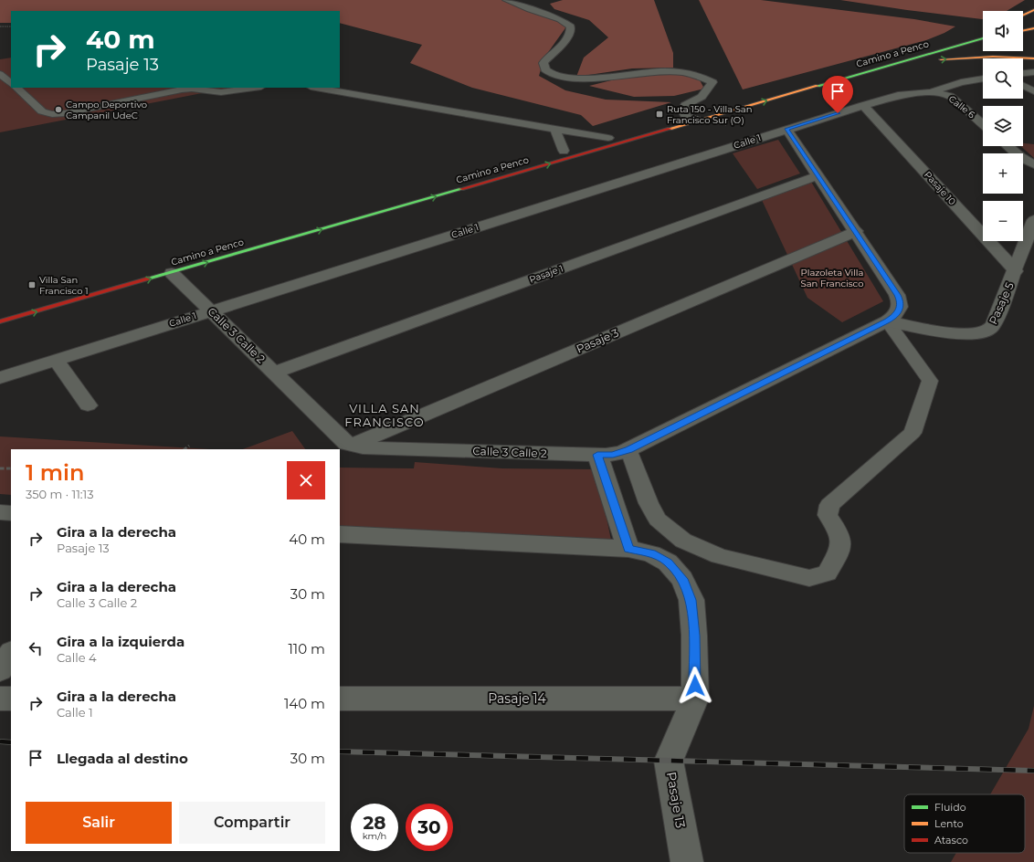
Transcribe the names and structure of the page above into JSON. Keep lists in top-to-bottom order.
{
  "streets": {
    "highway": ["Camino a Penco"],
    "street": [
      "Calle 6",
      "Calle 1",
      "Pasaje 10",
      "Pasaje 1",
      "Pasaje 5",
      "Calle 3 Calle 2",
      "Pasaje 3",
      "Pasaje 14",
      "Pasaje 13"
    ]
  },
  "crossings": [
    ["Camino a Penco", "Calle 3 Calle 2"],
    ["Calle 6", "Calle 1"],
    ["Calle 1", "Pasaje 10"],
    ["Calle 1", "Calle 3 Calle 2"],
    ["Pasaje 10", "Pasaje 5"],
    ["Pasaje 1", "Calle 3 Calle 2"],
    ["Pasaje 5", "Calle 3 Calle 2"],
    ["Calle 3 Calle 2", "Pasaje 3"],
    ["Pasaje 14", "Pasaje 13"]
  ],
  "districts": ["VILLA SAN FRANCISCO"],
  "parks": ["Plazoleta Villa San Francisco"],
  "places": {
    "other": ["Campo Deportivo Campanil UdeC"],
    "transit": ["Ruta 150 - Villa San Francisco Sur (O)", "Villa San Francisco 1"]
  },
  "legend": ["Fluido", "Lento", "Atasco"],
  "page": {
    "map_buttons": ["+", "−"],
    "turn": ["40 m", "Pasaje 13"],
    "heading": ["1 min", "350 m · 11:13"],
    "list": [
      {
        "name": "Gira a la derecha",
        "note": "Pasaje 13",
        "value": "40 m"
      },
      {
        "name": "Gira a la derecha",
        "note": "Calle 3 Calle 2",
        "value": "30 m"
      },
      {
        "name": "Gira a la izquierda",
        "note": "Calle 4",
        "value": "110 m"
      },
      {
        "name": "Gira a la derecha",
        "note": "Calle 1",
        "value": "140 m"
      },
      {
        "name": "Llegada al destino",
        "value": "30 m"
      }
    ],
    "buttons": ["Salir", "Compartir"],
    "speed": "28 km/h",
    "limit": "30"
  }
}
